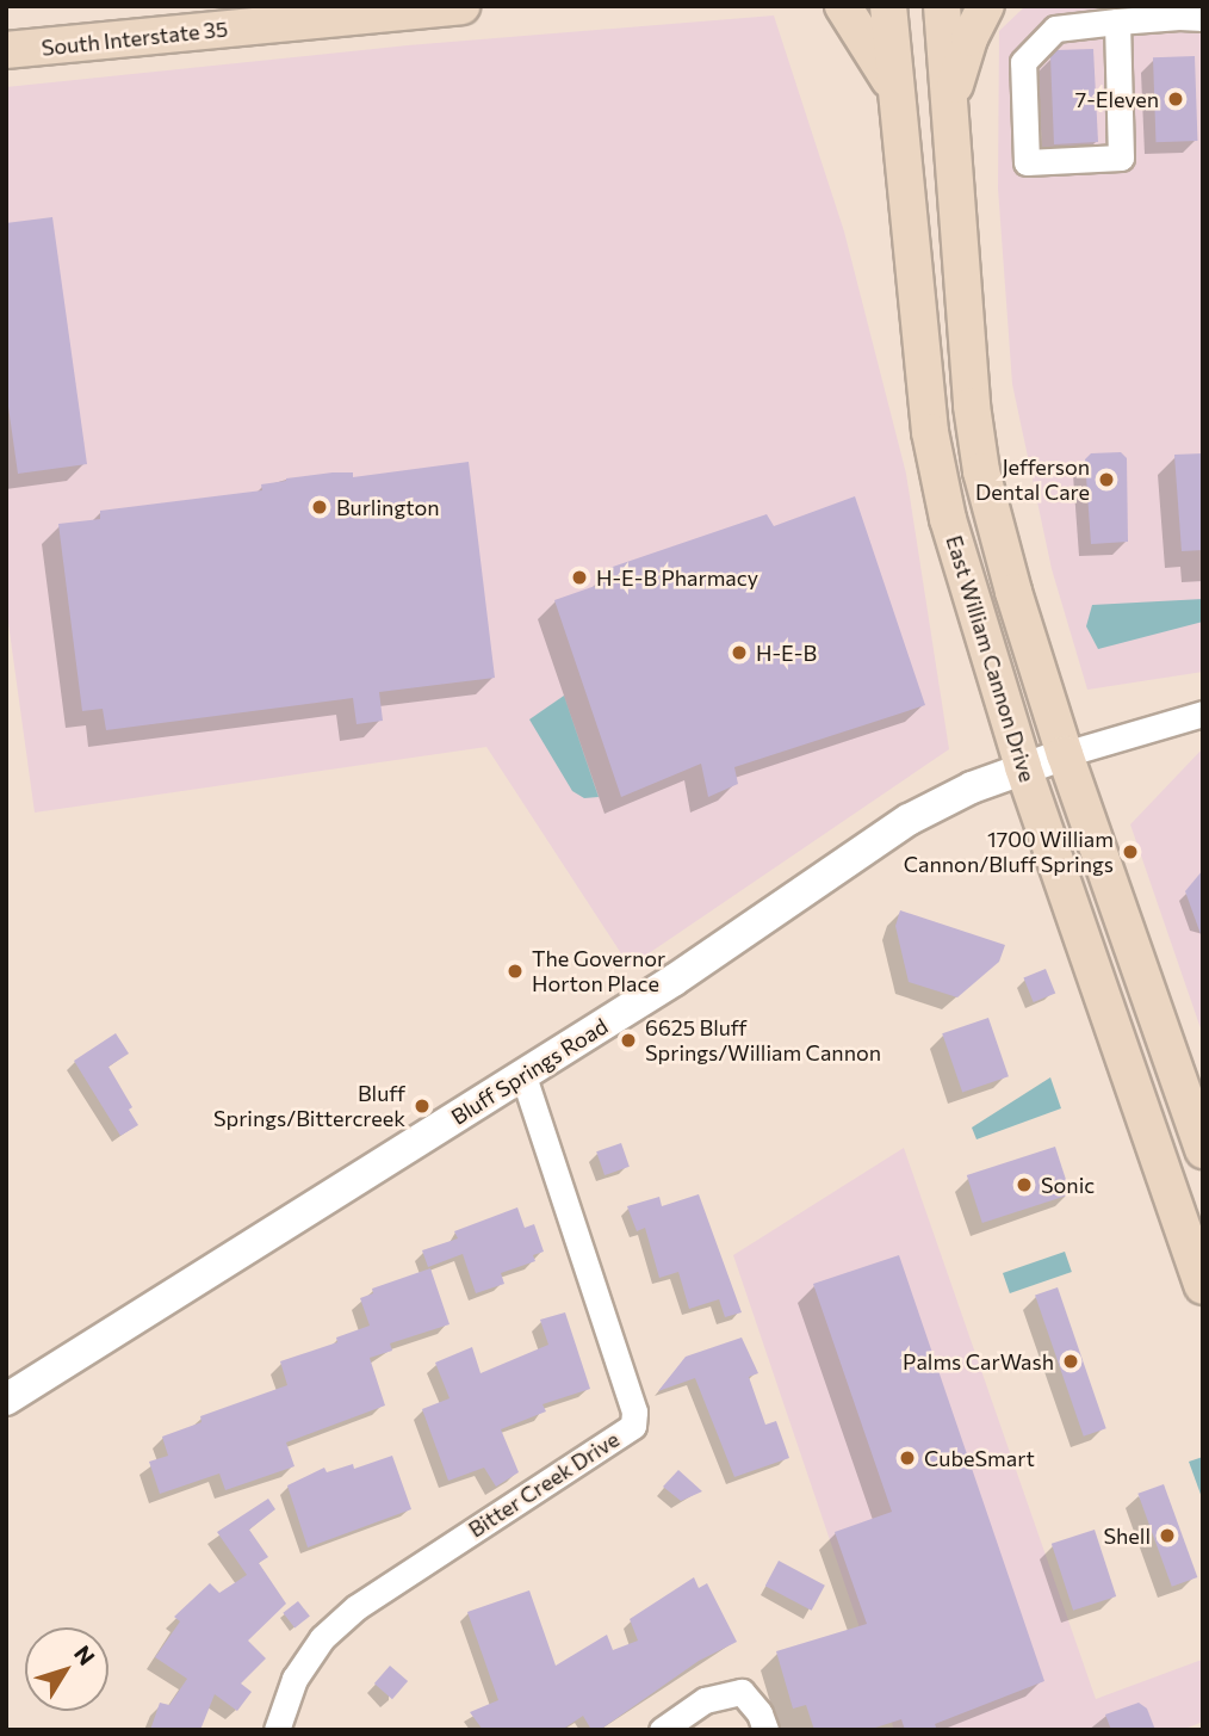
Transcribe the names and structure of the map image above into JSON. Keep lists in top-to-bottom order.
{
  "streets": {
    "main road": ["South Interstate 35", "East William Cannon Drive"],
    "street": ["Bluff Springs Road", "Bitter Creek Drive"]
  },
  "crossings": [
    ["East William Cannon Drive", "Bluff Springs Road"],
    ["Bluff Springs Road", "Bitter Creek Drive"]
  ],
  "places": [
    "7-Eleven",
    "Jefferson Dental Care",
    "Burlington",
    "H-E-B Pharmacy",
    "H-E-B",
    "1700 William Cannon/Bluff Springs",
    "The Governor Horton Place",
    "6625 Bluff Springs/William Cannon",
    "Bluff Springs/Bittercreek",
    "Sonic",
    "Palms CarWash",
    "CubeSmart",
    "Shell"
  ],
  "north": "top right"
}
